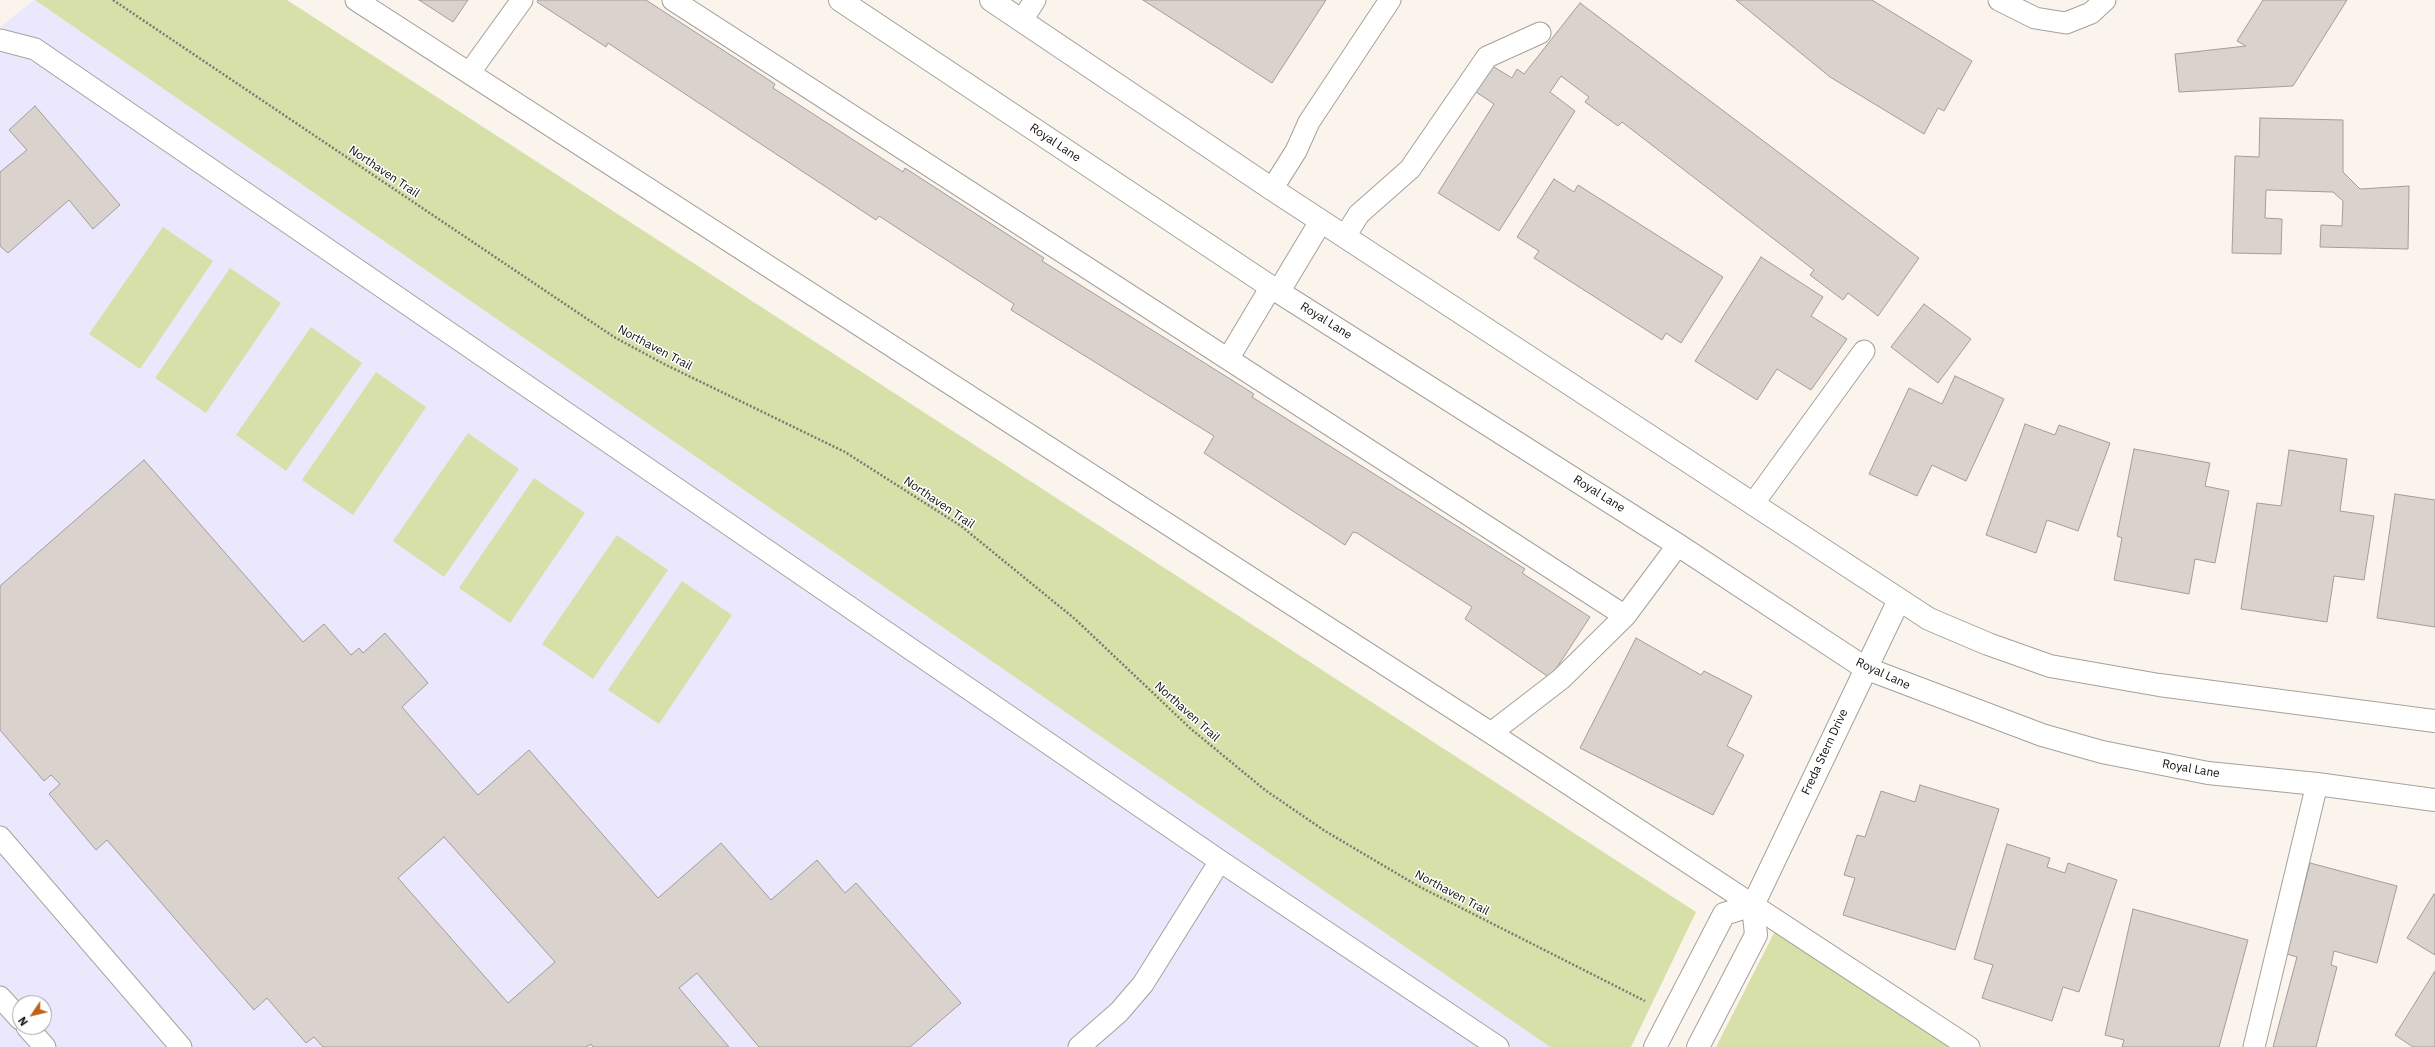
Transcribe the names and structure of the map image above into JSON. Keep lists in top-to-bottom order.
{
  "streets": {
    "main road": ["Royal Lane", "Freda Stern Drive"],
    "path": ["Northaven Trail"]
  },
  "crossings": [
    ["Royal Lane", "Freda Stern Drive"]
  ],
  "north": "bottom left"
}
